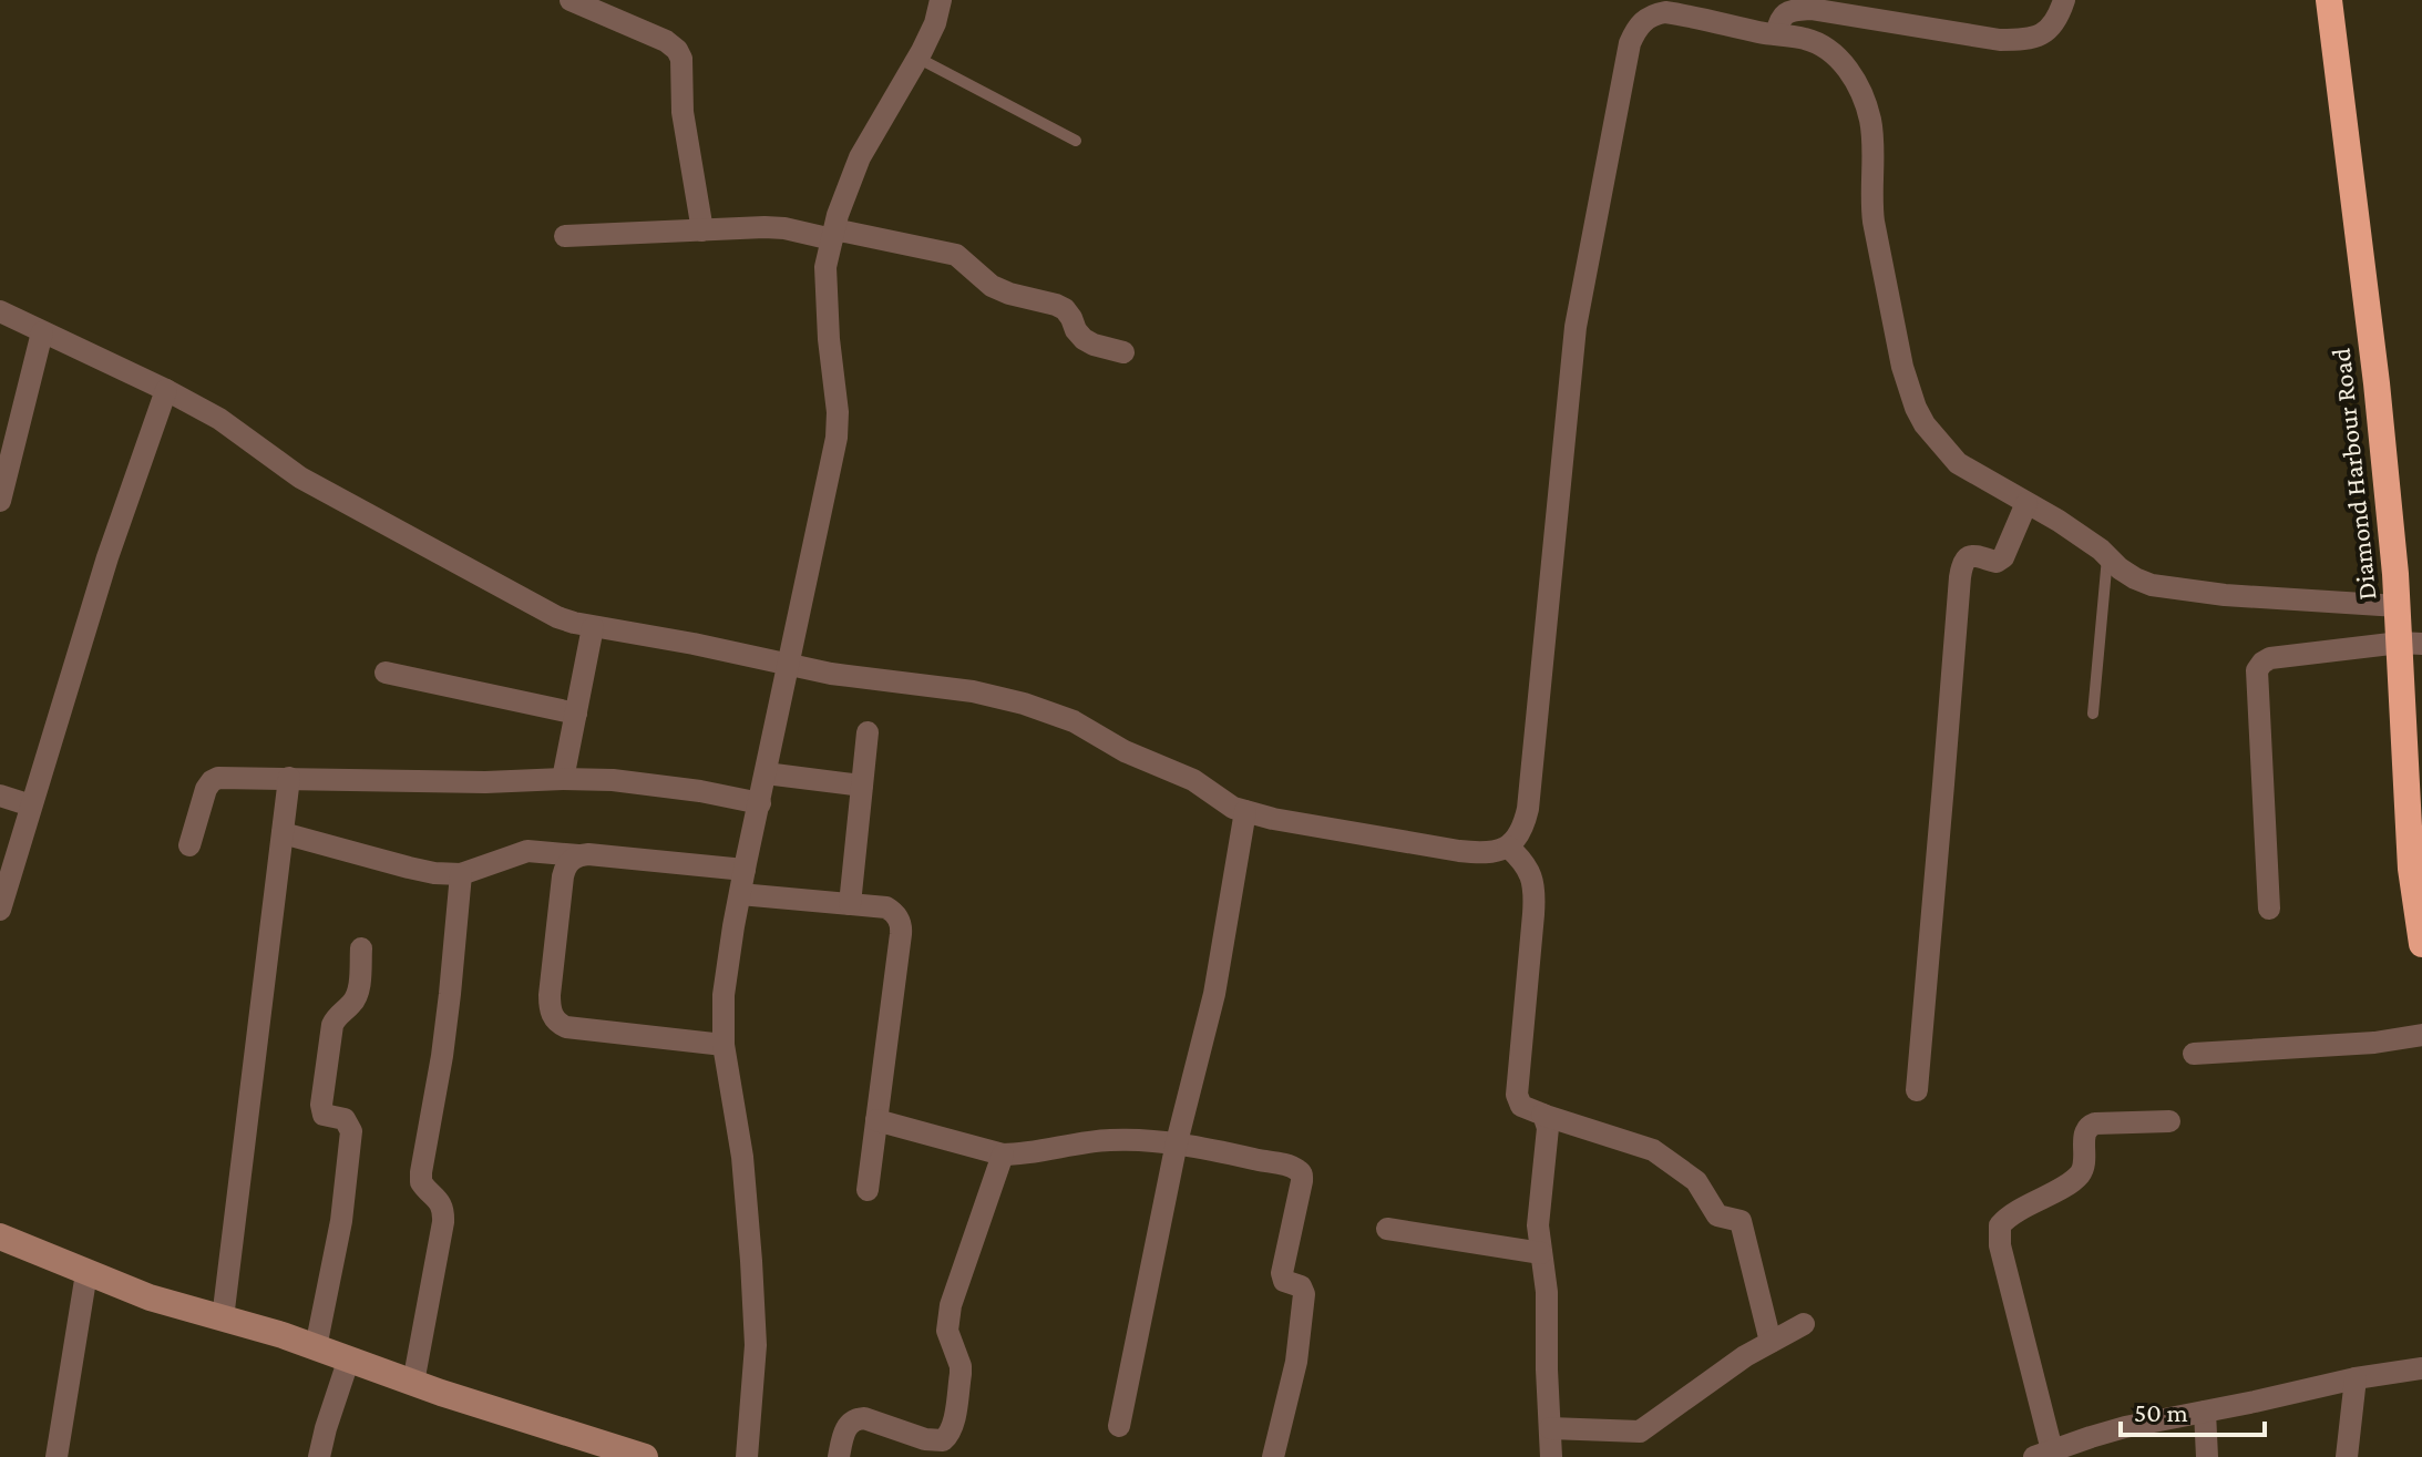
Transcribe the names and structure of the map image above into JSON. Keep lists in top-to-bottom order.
{
  "streets": {
    "highway": ["Diamond Harbour Road"]
  },
  "scale_bar": "50 m"
}
